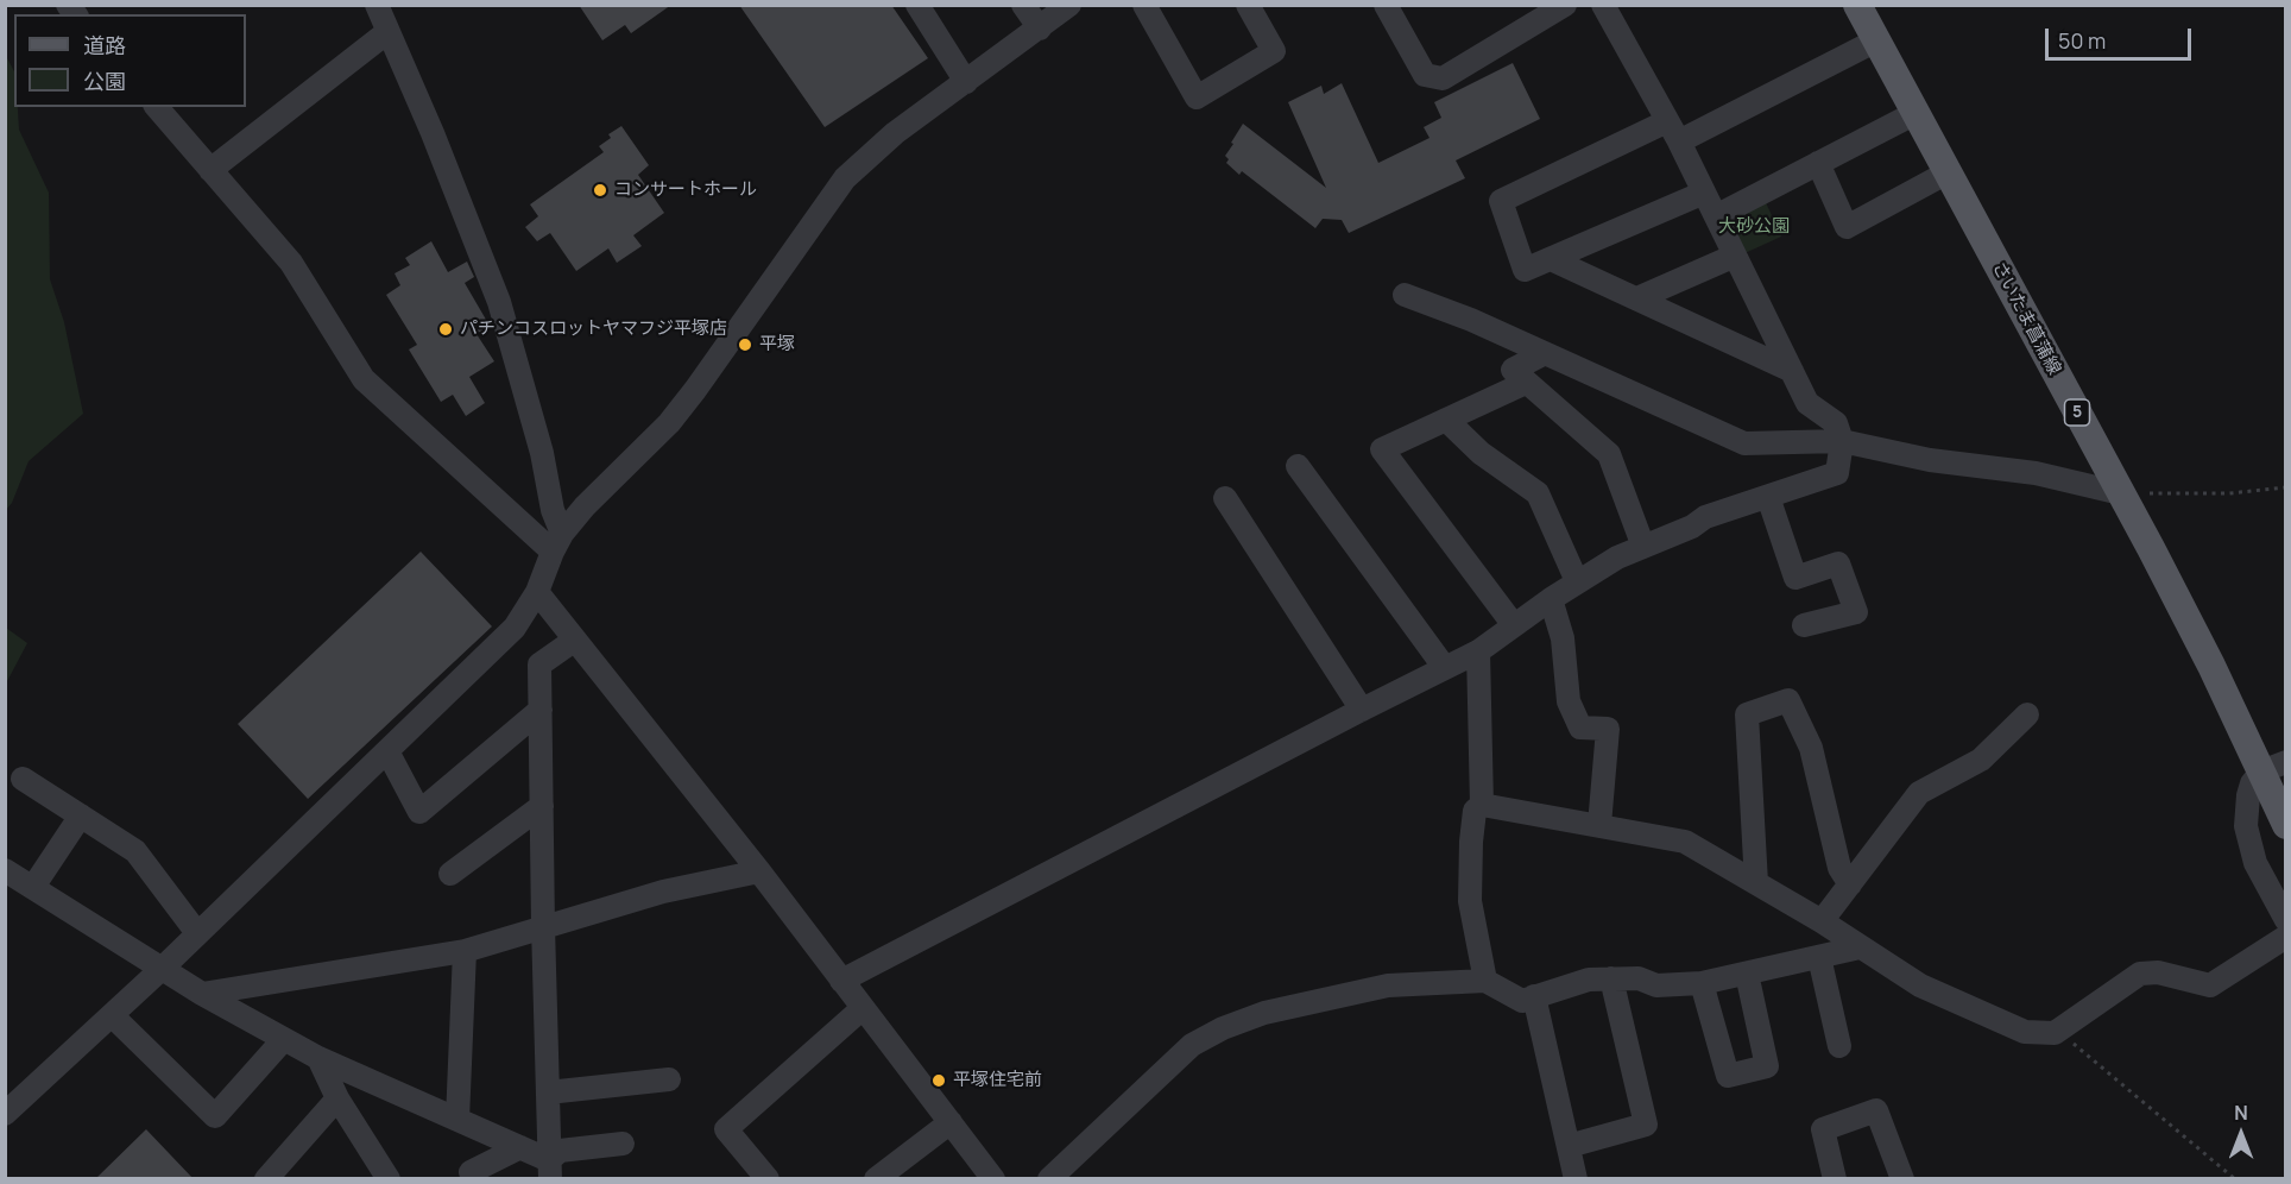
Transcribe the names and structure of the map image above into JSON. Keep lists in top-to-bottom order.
{
  "streets": {
    "main road": ["さいたま菖蒲線", "5"]
  },
  "parks": ["大砂公園"],
  "places": [
    "コンサートホール",
    "パチンコスロットヤマフジ平塚店",
    "平塚",
    "平塚住宅前"
  ],
  "legend": ["道路", "公園"],
  "scale_bar": "50 m",
  "north": "top"
}
